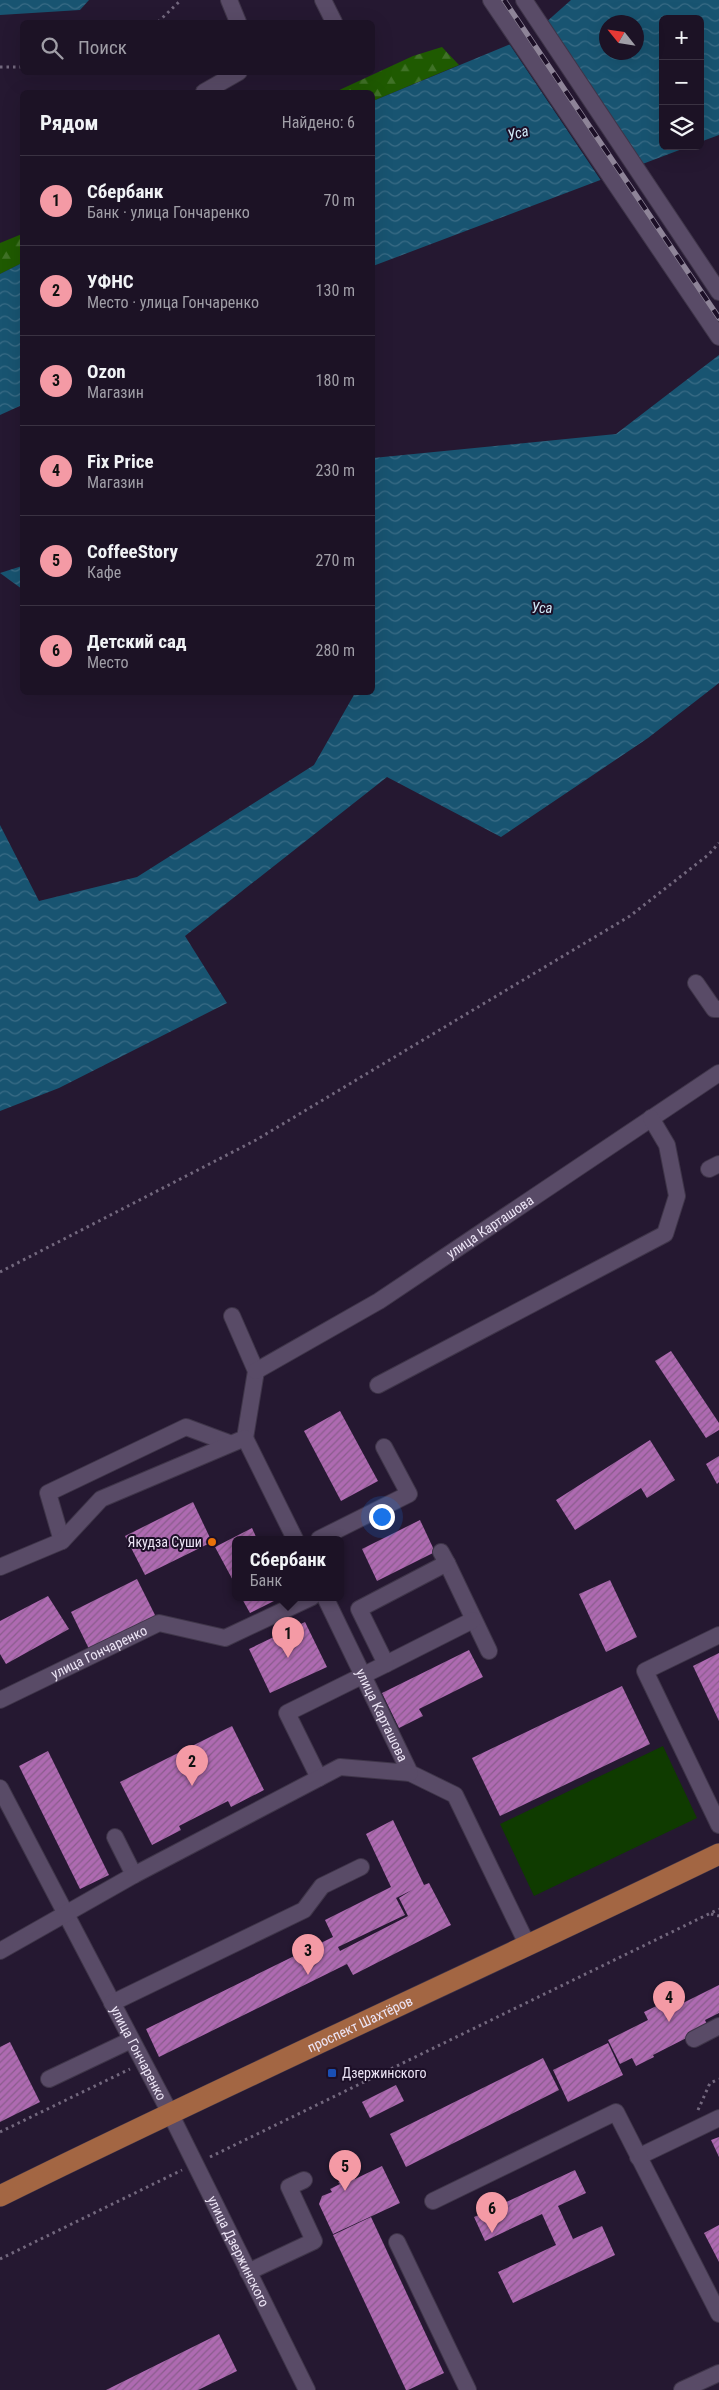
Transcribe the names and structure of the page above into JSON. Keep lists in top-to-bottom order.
{
  "streets": {
    "main road": ["проспект Шахтёров"],
    "street": ["улица Карташова", "улица Гончаренко", "улица Дзержинского"]
  },
  "crossings": [
    ["улица Карташова", "проспект Шахтёров"],
    ["улица Гончаренко", "проспект Шахтёров"],
    ["улица Гончаренко", "улица Дзержинского"],
    ["проспект Шахтёров", "улица Дзержинского"]
  ],
  "water": ["Уса"],
  "places": {
    "other": ["Якудза Суши"],
    "transit": ["Дзержинского"]
  },
  "north": "top left",
  "page": {
    "map_buttons": ["+", "−"],
    "search": "Поиск",
    "heading": ["Рядом", "Найдено: 6"],
    "list": [
      {
        "mark": "1",
        "name": "Сбербанк",
        "note": "Банк · улица Гончаренко",
        "value": "70 m"
      },
      {
        "mark": "2",
        "name": "УФНС",
        "note": "Место · улица Гончаренко",
        "value": "130 m"
      },
      {
        "mark": "3",
        "name": "Ozon",
        "note": "Магазин",
        "value": "180 m"
      },
      {
        "mark": "4",
        "name": "Fix Price",
        "note": "Магазин",
        "value": "230 m"
      },
      {
        "mark": "5",
        "name": "CoffeeStory",
        "note": "Кафе",
        "value": "270 m"
      },
      {
        "mark": "6",
        "name": "Детский сад",
        "note": "Место",
        "value": "280 m"
      }
    ],
    "popup": ["Сбербанк", "Банк"],
    "pins": [
      "1",
      "2",
      "3",
      "4",
      "5",
      "6"
    ]
  }
}
